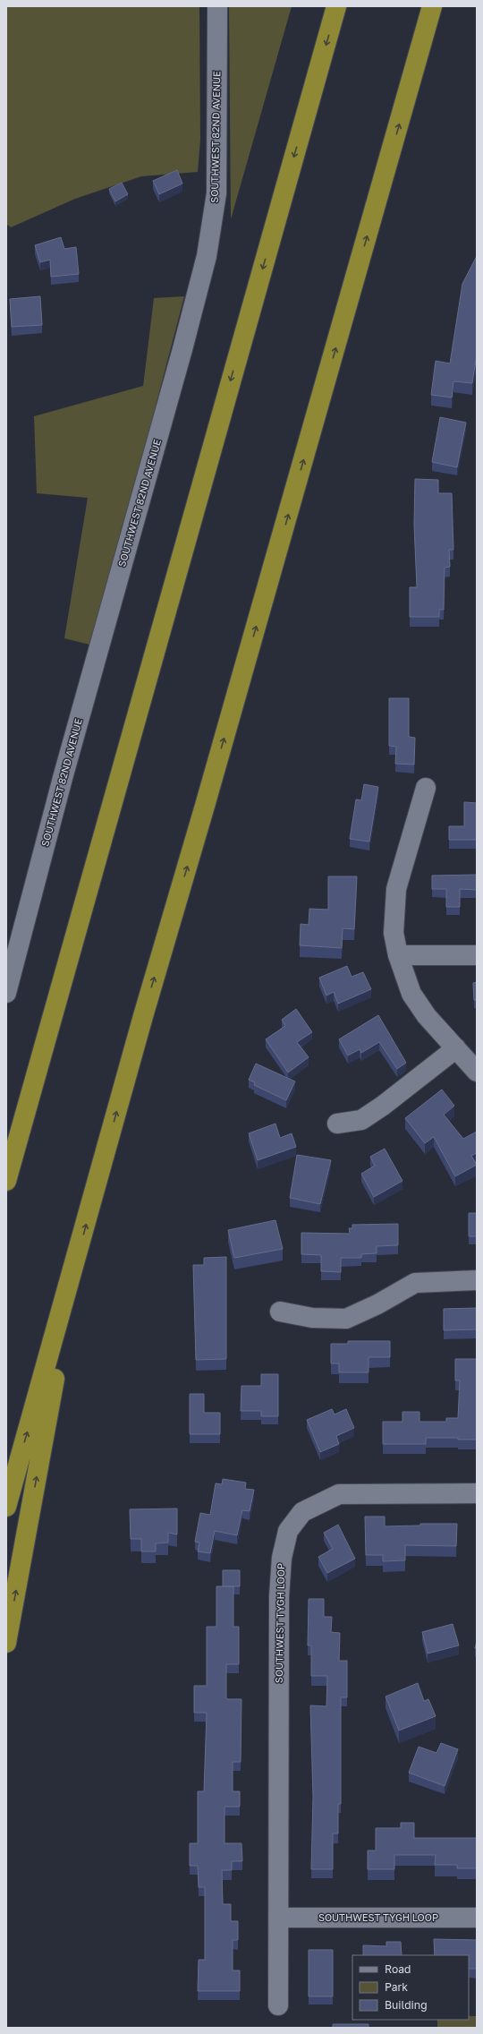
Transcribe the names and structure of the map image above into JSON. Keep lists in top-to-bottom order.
{
  "streets": {
    "street": ["SOUTHWEST 82ND AVENUE", "SOUTHWEST TYGH LOOP"]
  },
  "legend": ["Road", "Park", "Building"]
}
